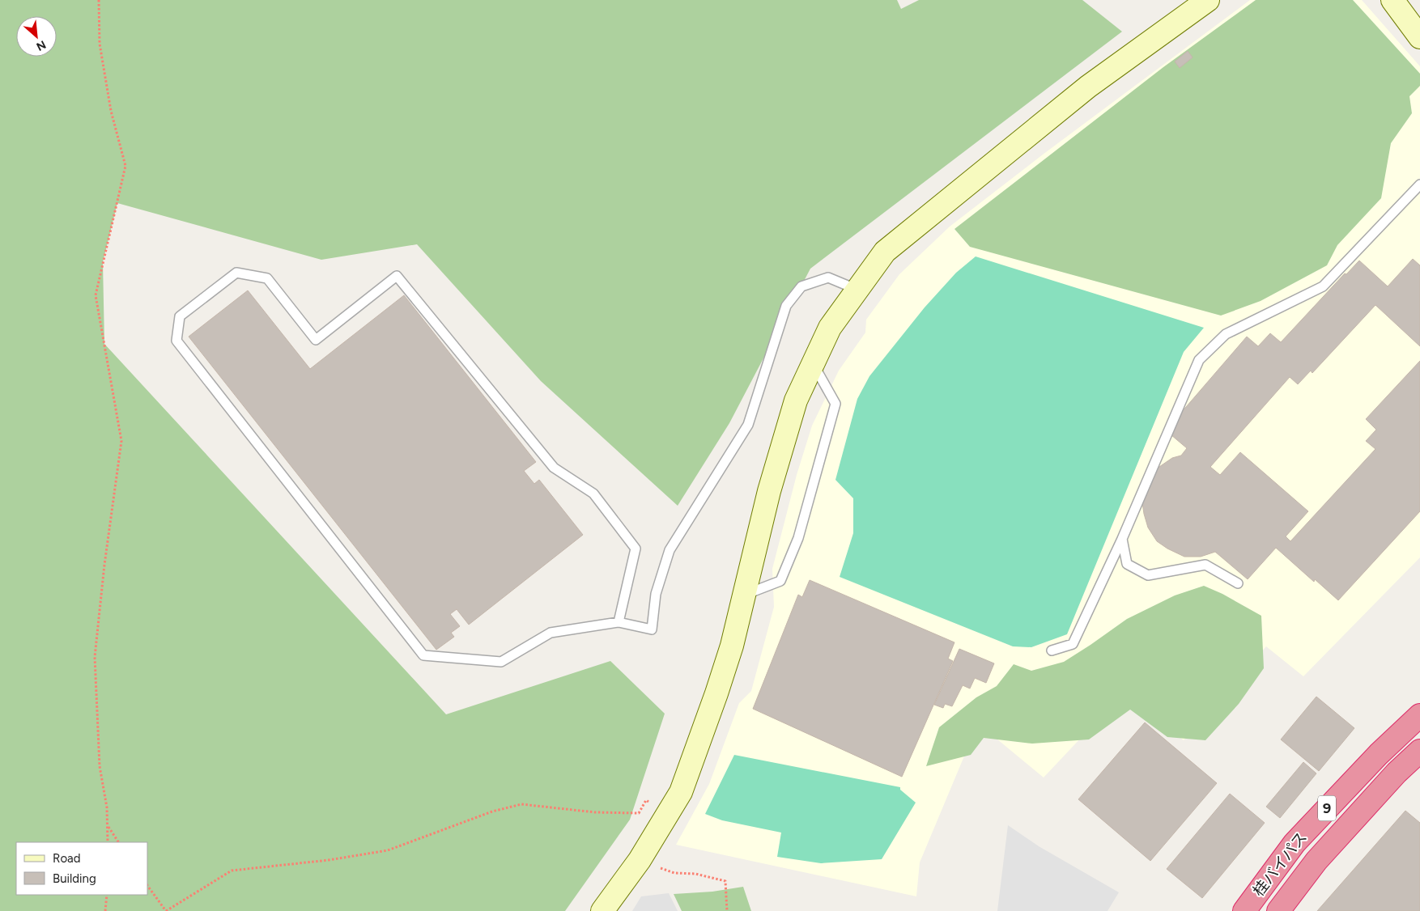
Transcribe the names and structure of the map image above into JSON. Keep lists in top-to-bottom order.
{
  "streets": {
    "highway": ["9", "桂バイパス"]
  },
  "legend": ["Road", "Building"],
  "north": "bottom right"
}
